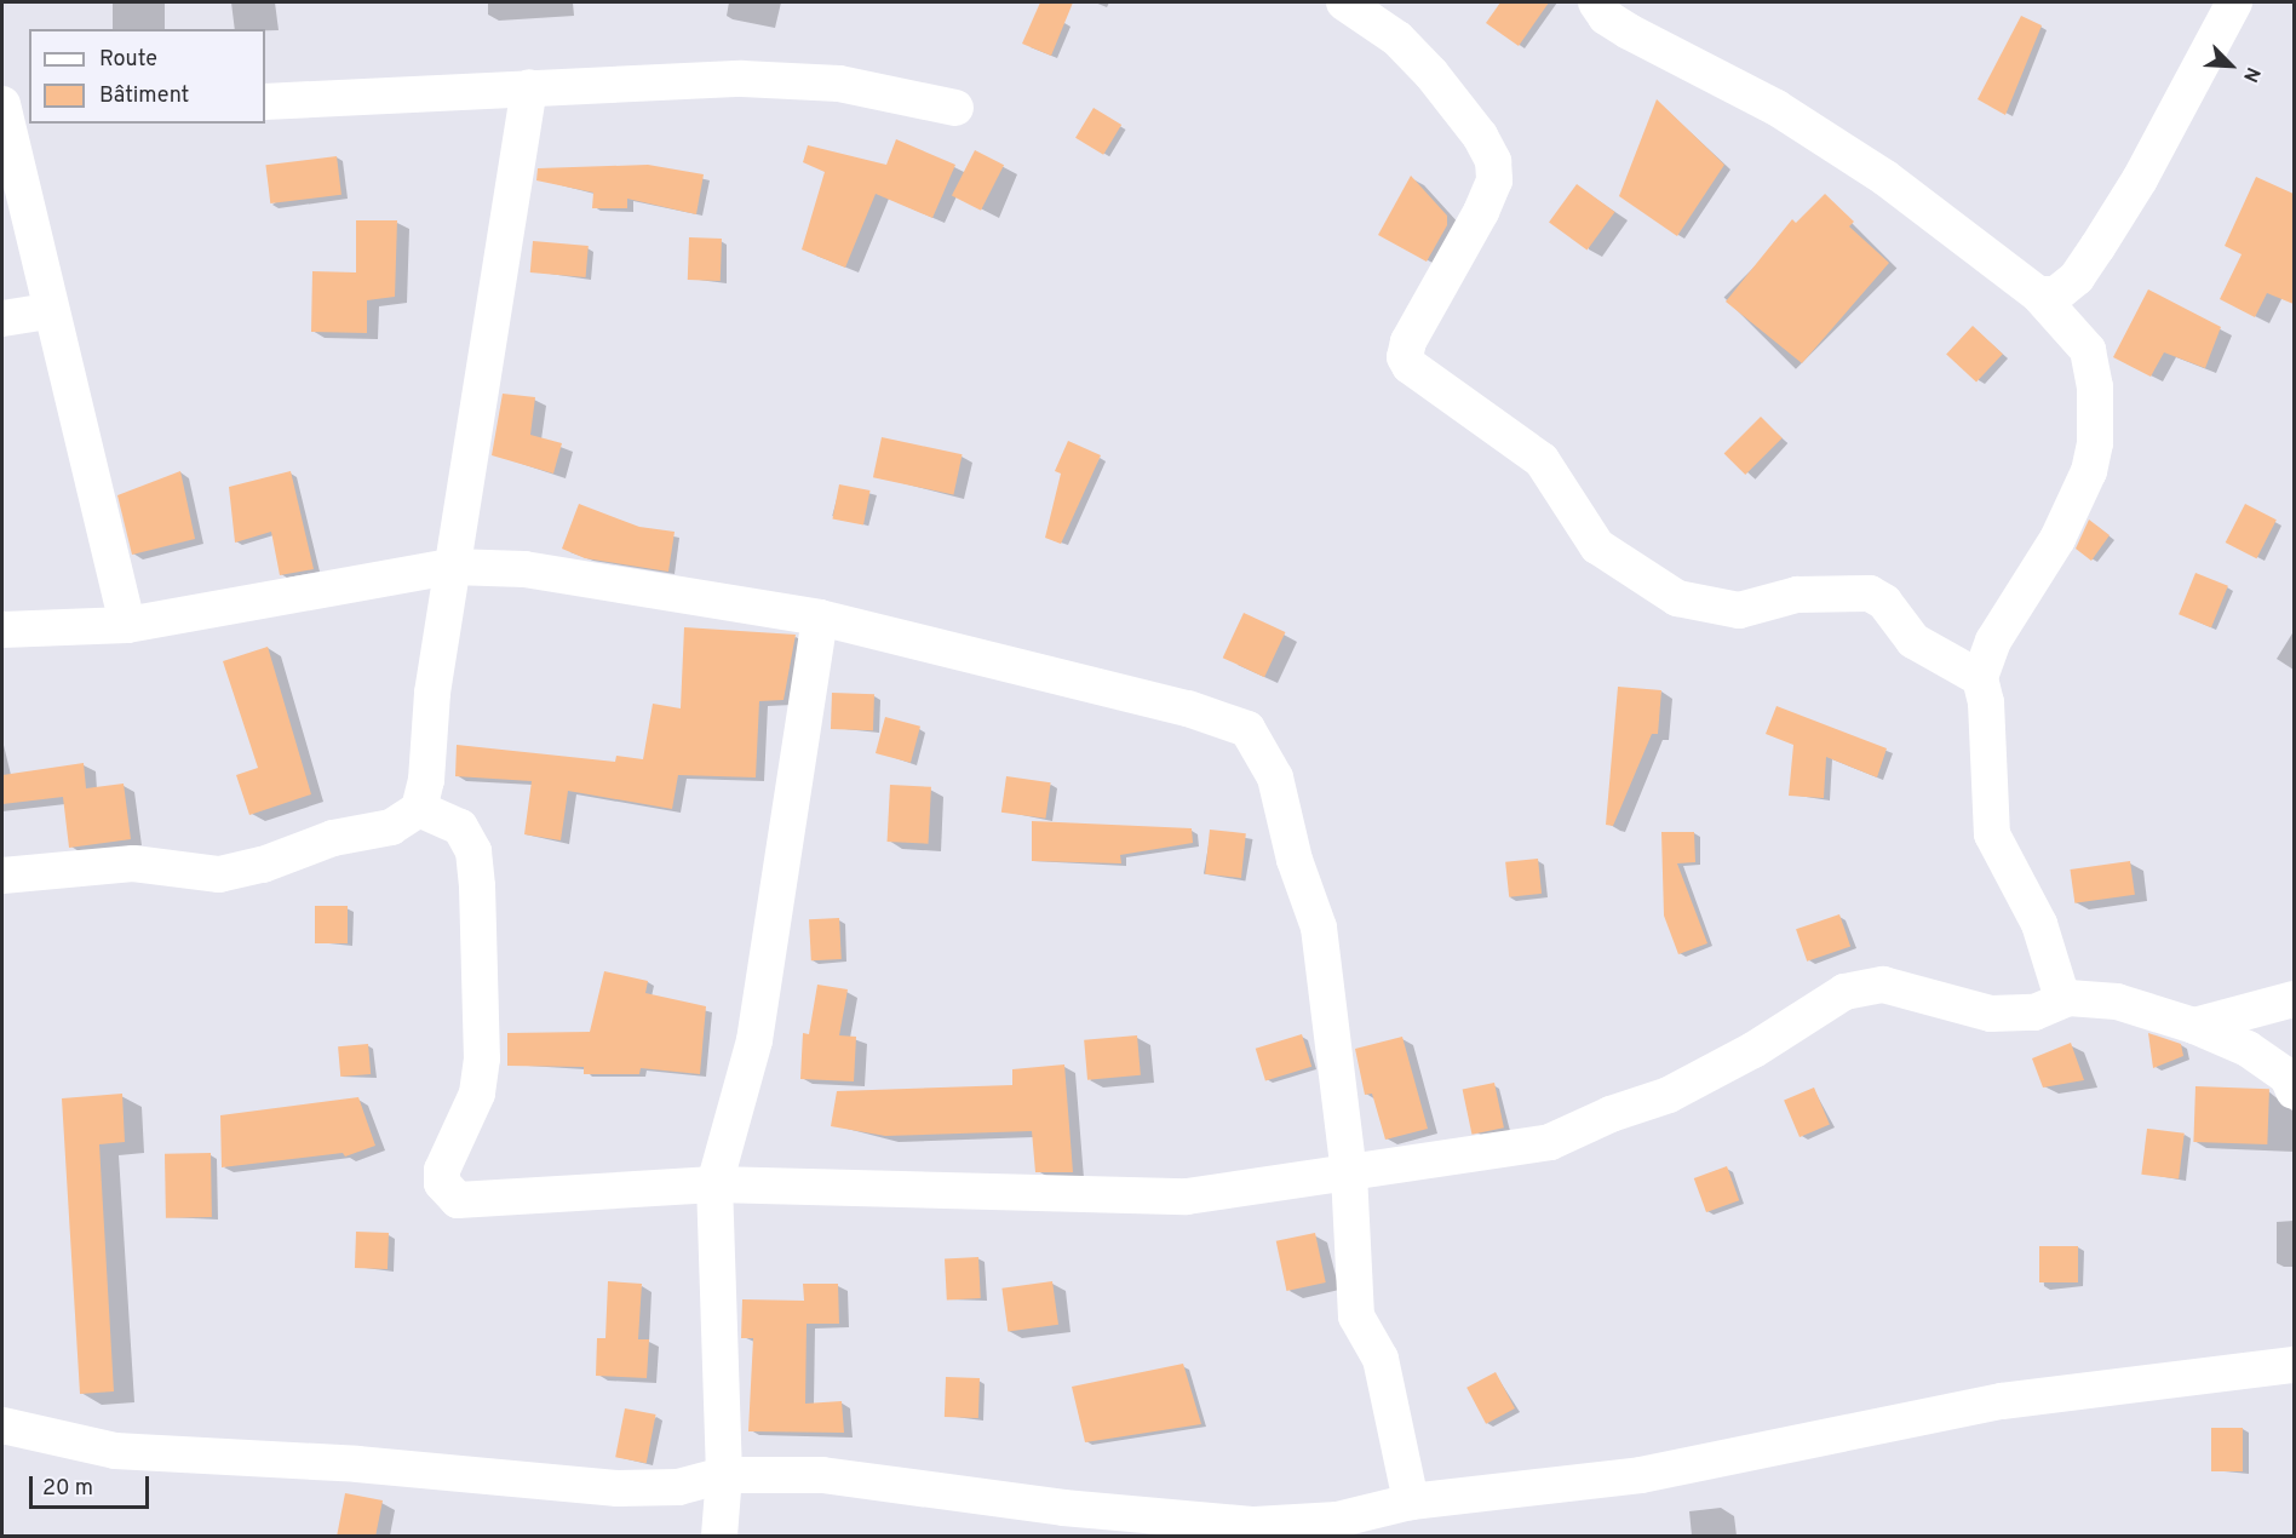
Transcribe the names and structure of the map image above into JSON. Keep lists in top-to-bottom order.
{
  "legend": ["Route", "Bâtiment"],
  "scale_bar": "20 m",
  "north": "bottom right"
}
